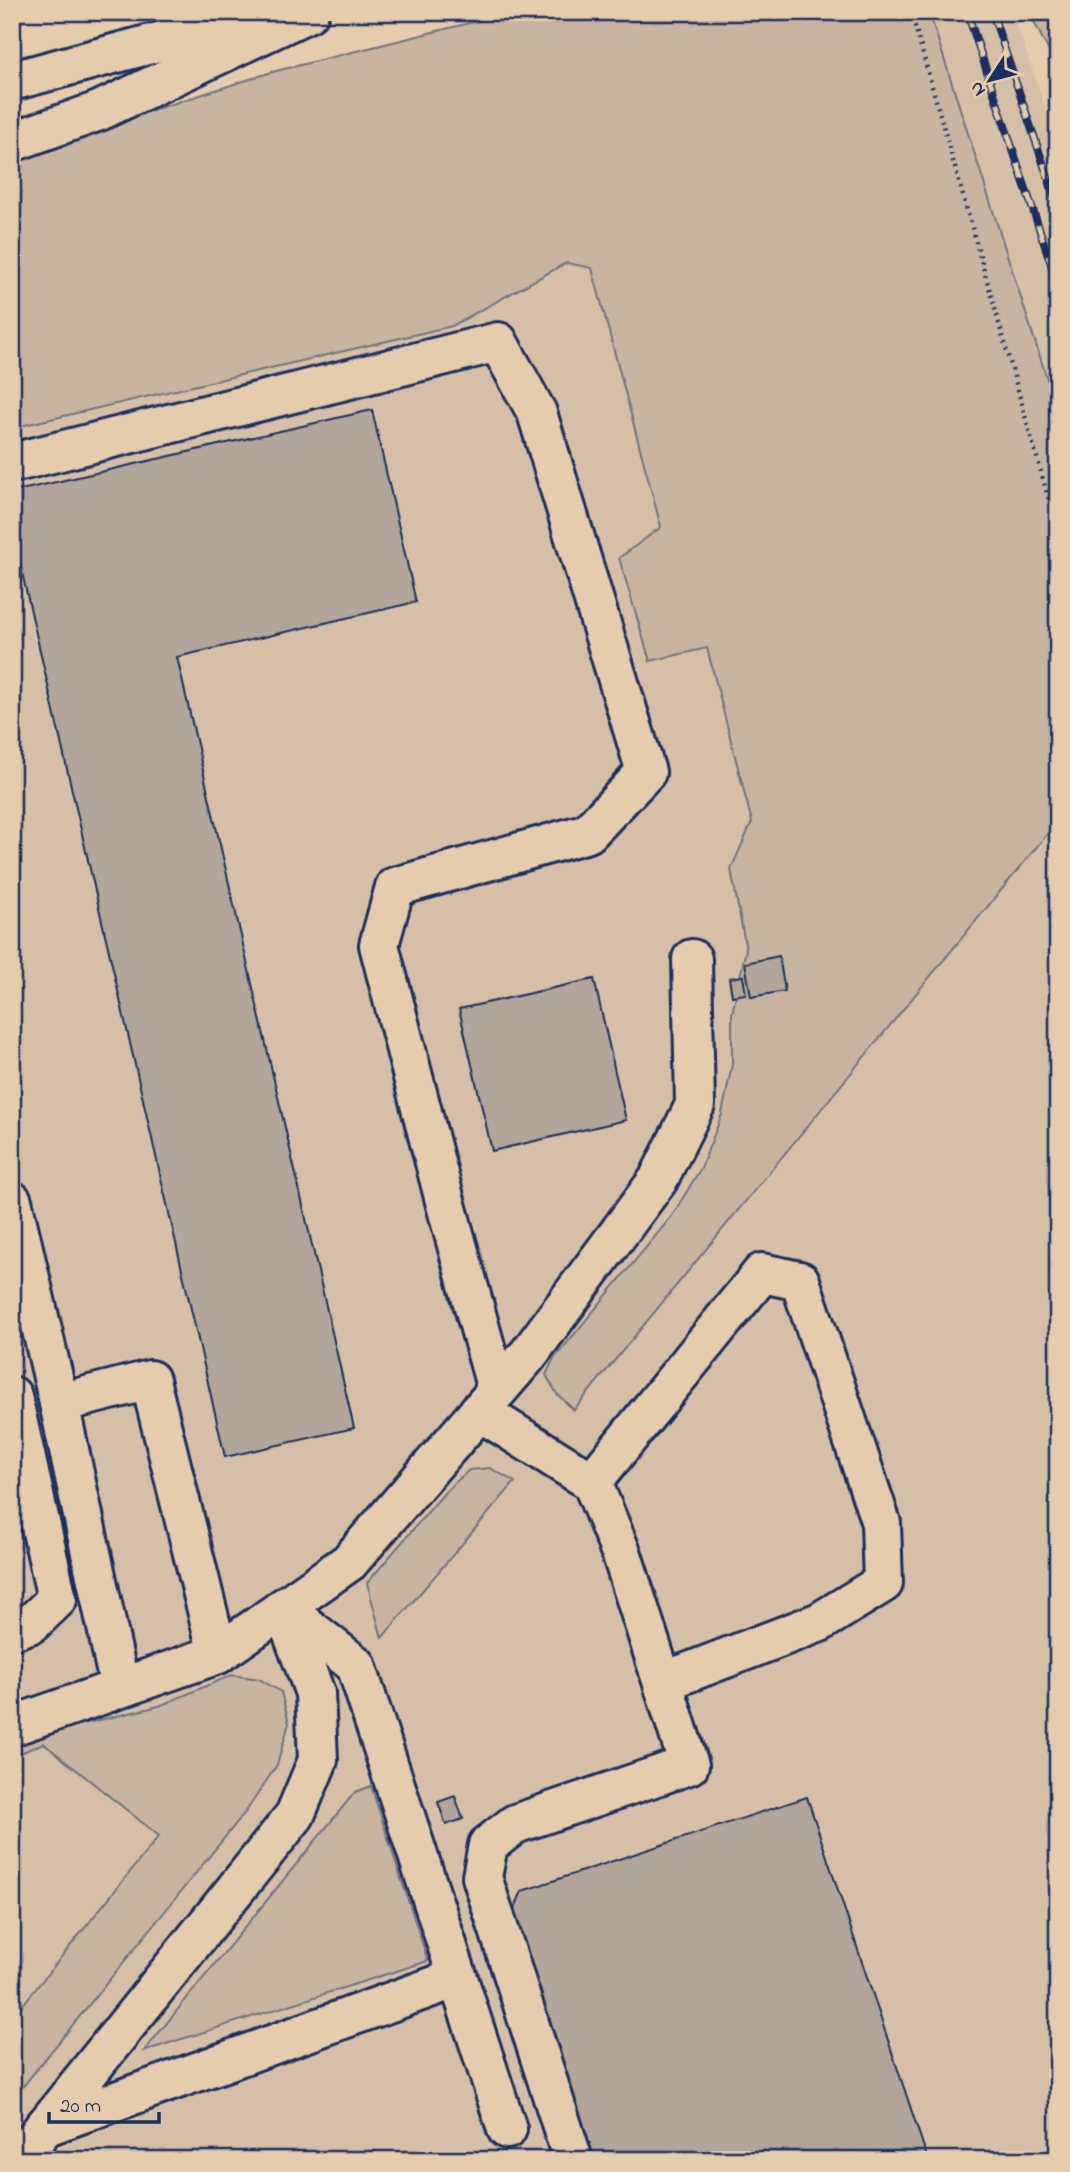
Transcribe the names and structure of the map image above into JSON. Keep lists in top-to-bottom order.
{
  "scale_bar": "20 m",
  "north": "bottom left"
}
